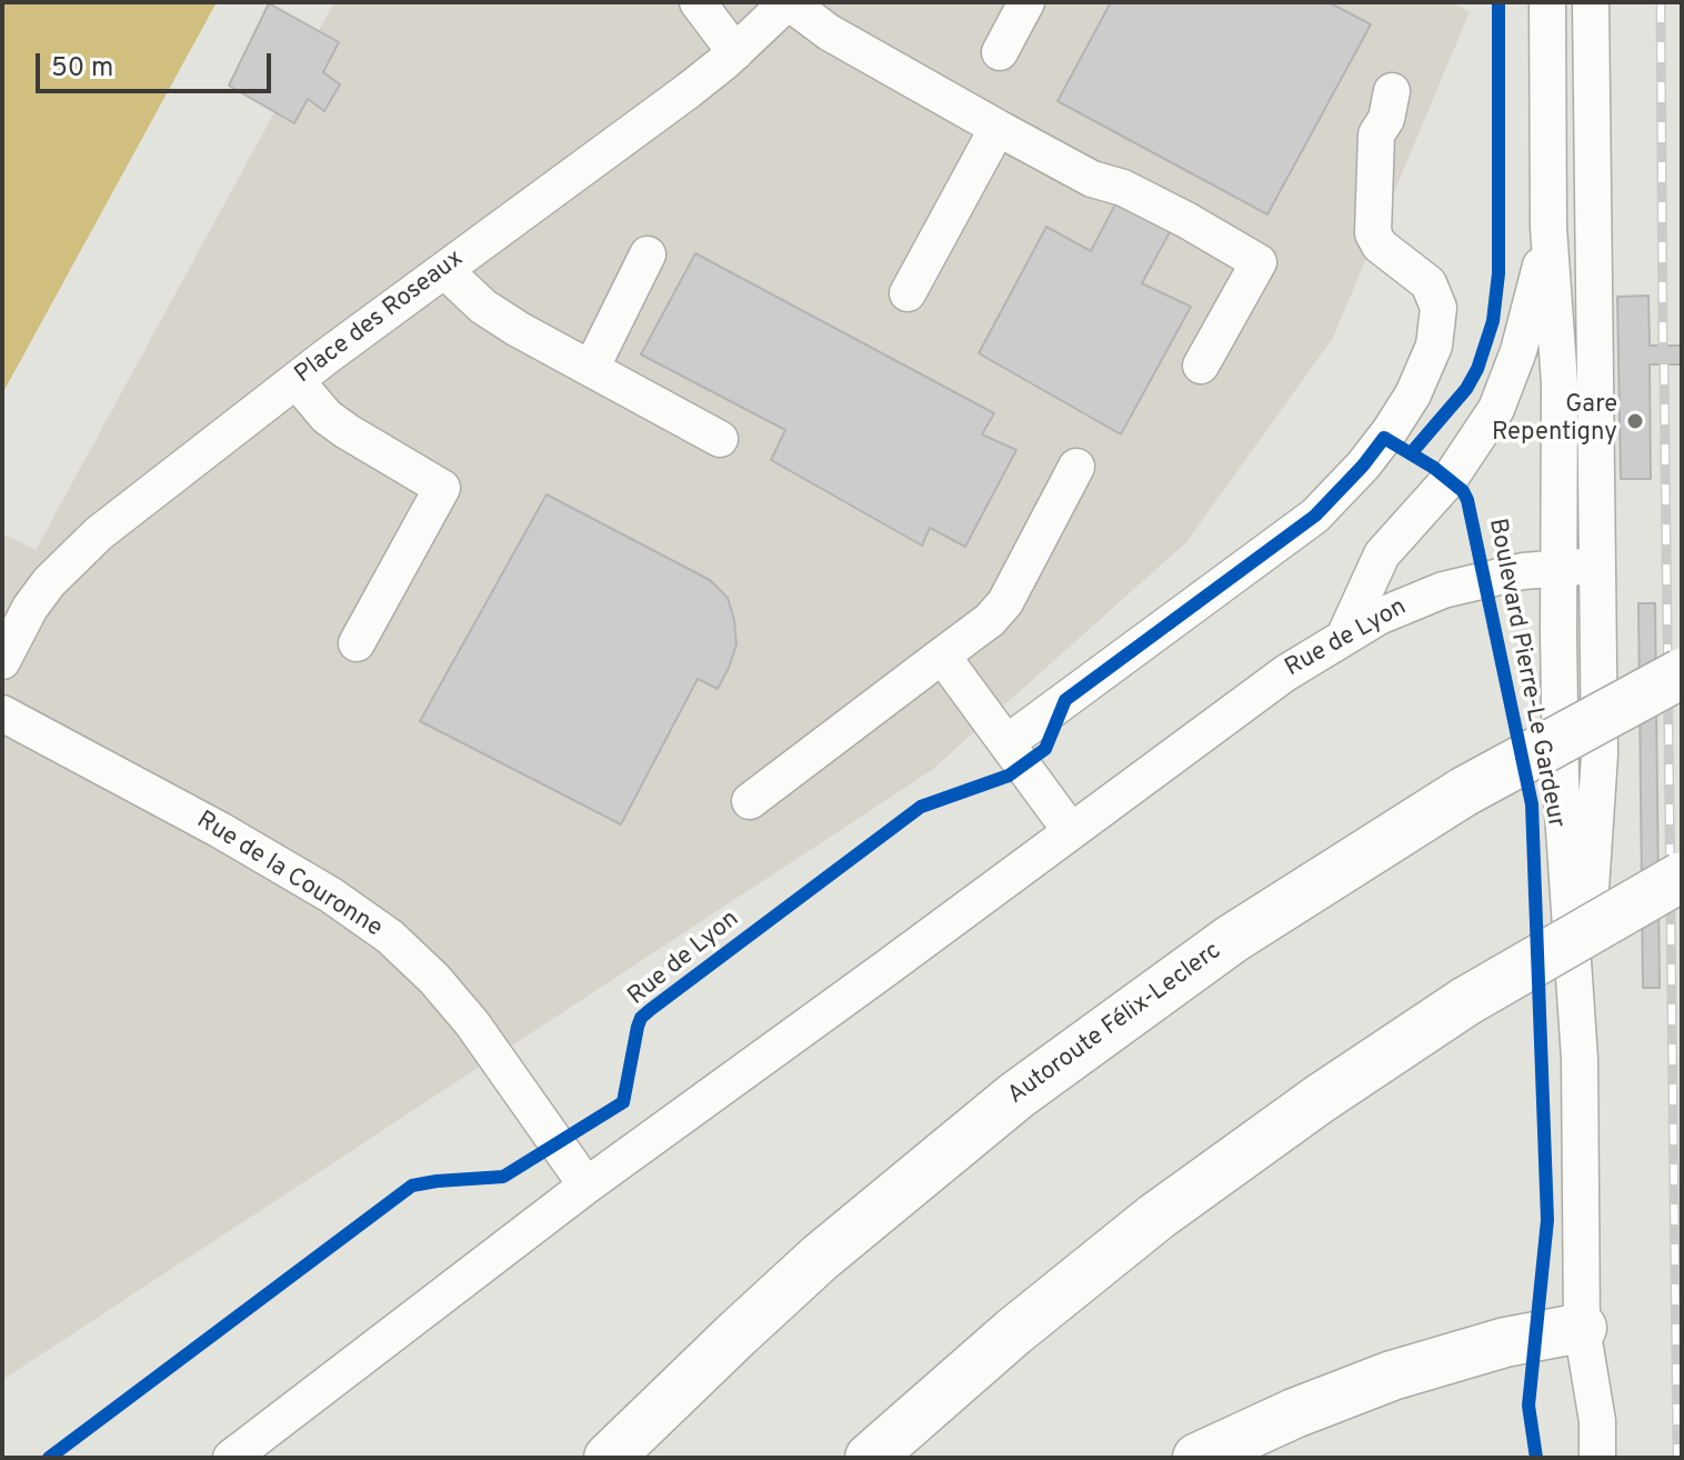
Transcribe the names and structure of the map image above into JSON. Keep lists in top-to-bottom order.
{
  "streets": {
    "highway": ["Autoroute Félix-Leclerc"],
    "street": [
      "Place des Roseaux",
      "Rue de Lyon",
      "Boulevard Pierre-Le Gardeur",
      "Rue de la Couronne"
    ]
  },
  "crossings": [
    ["Rue de Lyon", "Boulevard Pierre-Le Gardeur"],
    ["Rue de Lyon", "Rue de la Couronne"]
  ],
  "places": ["Gare Repentigny"],
  "scale_bar": "50 m"
}
